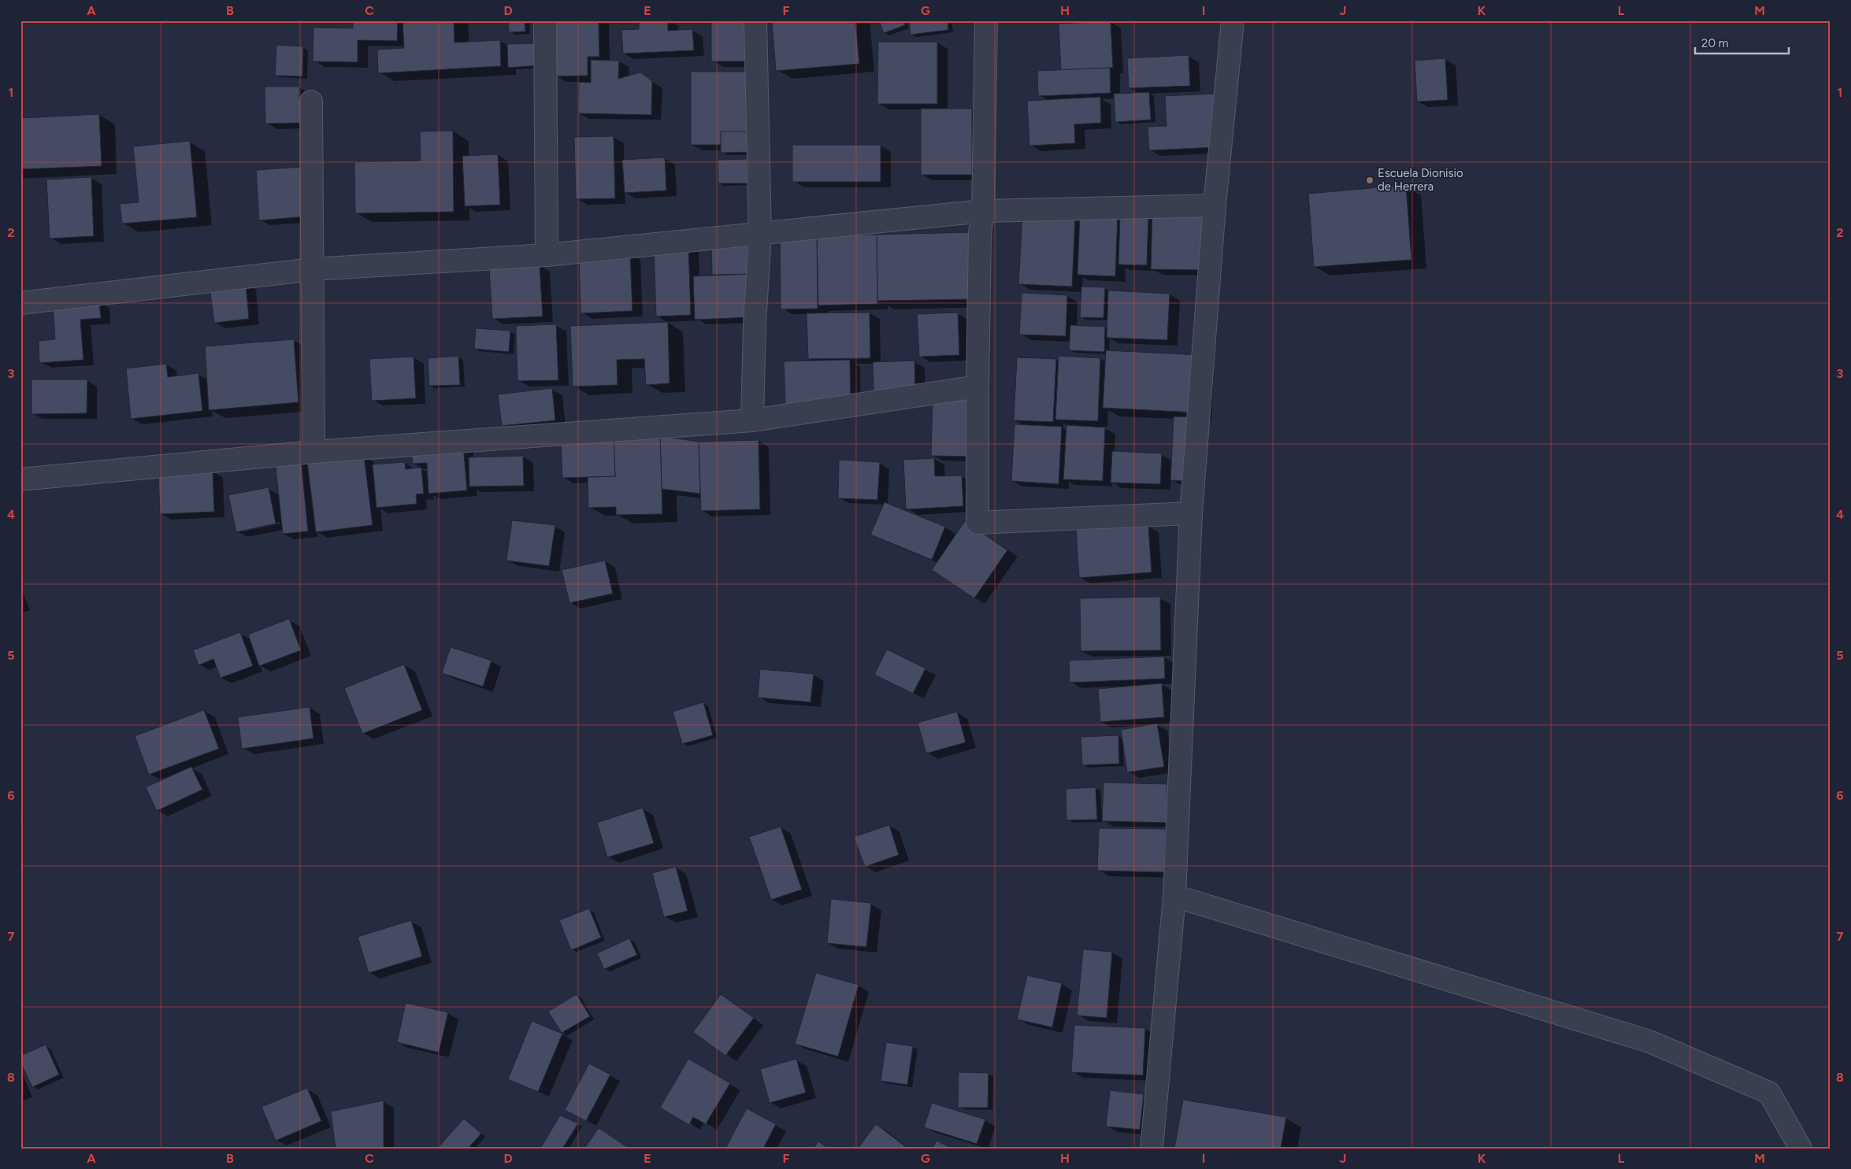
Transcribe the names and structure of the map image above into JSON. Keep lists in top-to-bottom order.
{
  "places": ["Escuela Dionisio de Herrera"],
  "scale_bar": "20 m",
  "grid": {
    "columns": [
      "A",
      "B",
      "C",
      "D",
      "E",
      "F",
      "G",
      "H",
      "I",
      "J",
      "K",
      "L",
      "M"
    ],
    "rows": [
      "1",
      "2",
      "3",
      "4",
      "5",
      "6",
      "7",
      "8"
    ]
  }
}
